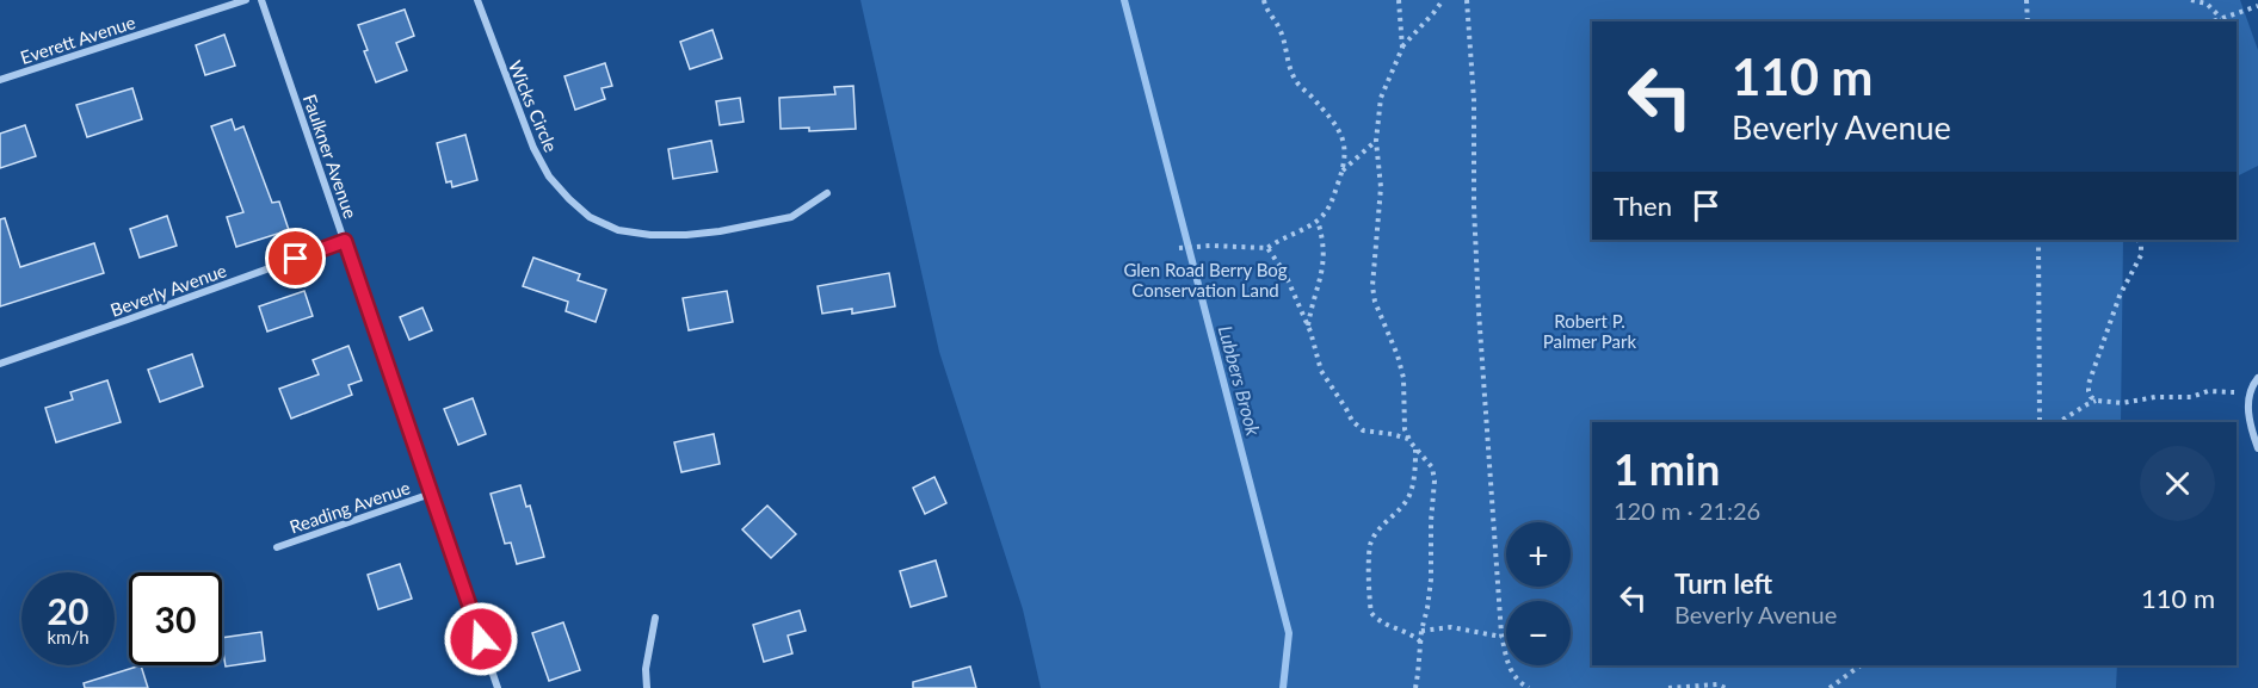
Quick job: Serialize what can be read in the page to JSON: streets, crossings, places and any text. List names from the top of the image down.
{
  "streets": {
    "street": [
      "Everett Avenue",
      "Wicks Circle",
      "Faulkner Avenue",
      "Beverly Avenue",
      "Reading Avenue"
    ]
  },
  "crossings": [
    ["Faulkner Avenue", "Beverly Avenue"],
    ["Faulkner Avenue", "Reading Avenue"]
  ],
  "water": ["Lubbers Brook"],
  "parks": ["Glen Road Berry Bog Conservation Land", "Robert P. Palmer Park"],
  "page": {
    "turn": ["110 m", "Beverly Avenue"],
    "then": "Then",
    "heading": ["1 min", "120 m · 21:26"],
    "map_buttons": ["+", "−"],
    "list": [
      {
        "name": "Turn left",
        "note": "Beverly Avenue",
        "value": "110 m"
      }
    ],
    "speed": "20 km/h",
    "limit": "30"
  }
}
